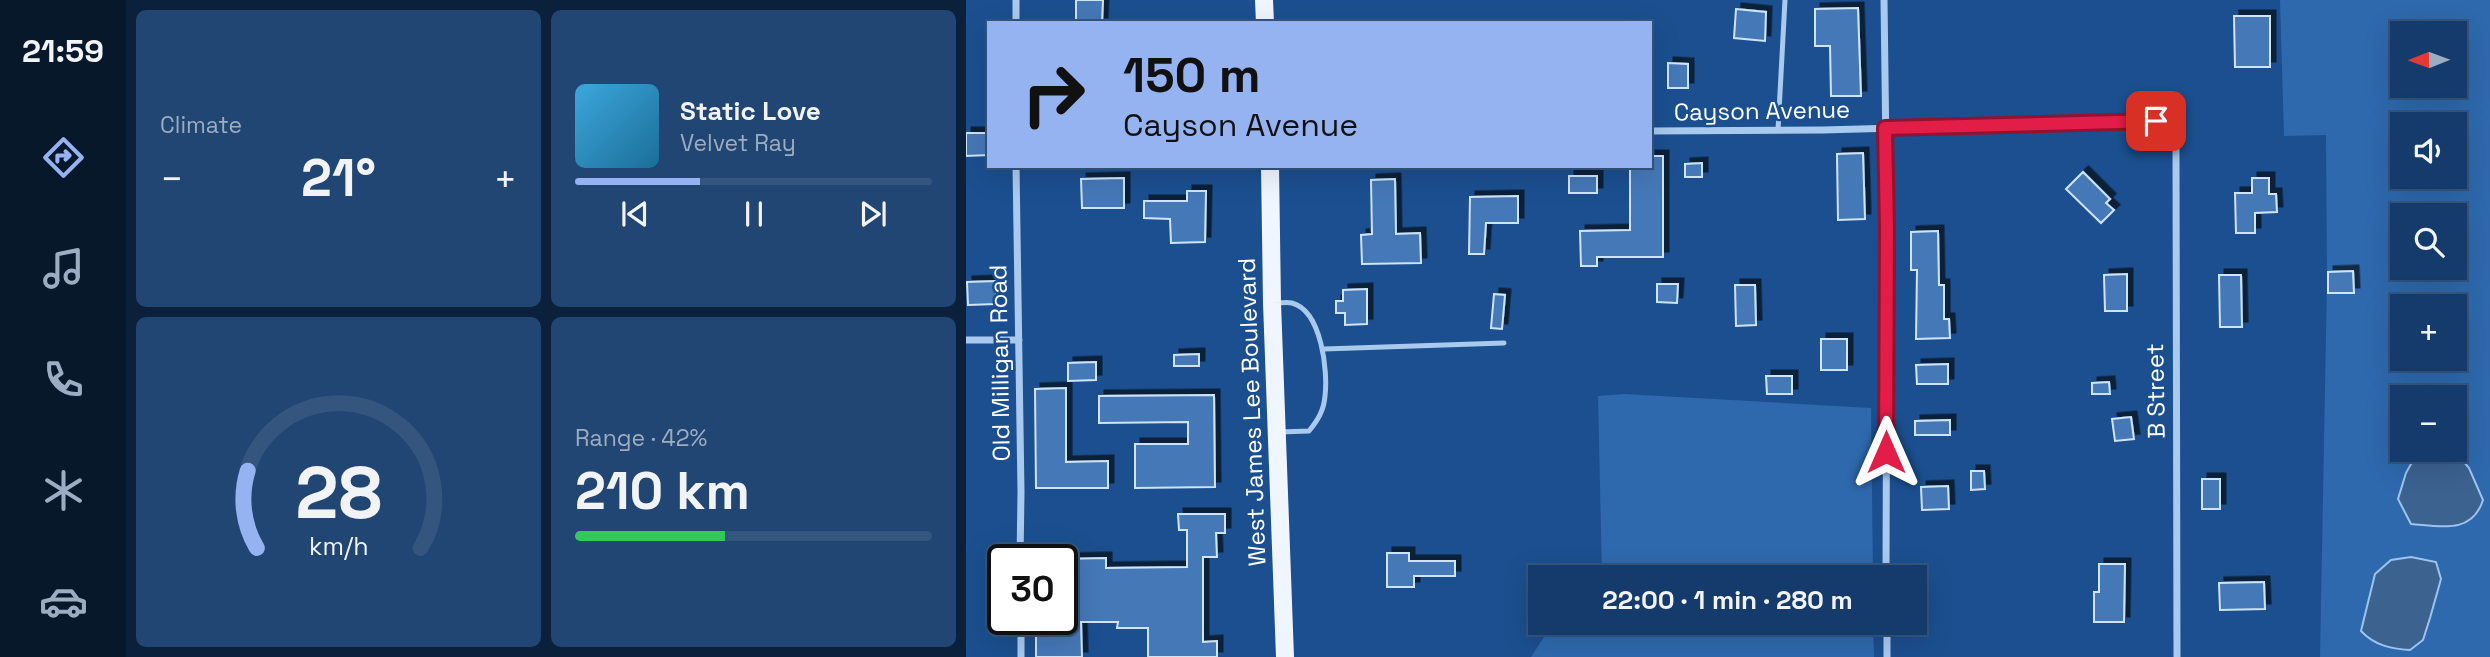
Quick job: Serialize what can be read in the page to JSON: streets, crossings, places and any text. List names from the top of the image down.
{
  "streets": {
    "main road": ["West James Lee Boulevard"],
    "street": ["Cayson Avenue", "Old Milligan Road", "B Street"]
  },
  "crossings": [
    ["Cayson Avenue", "B Street"]
  ],
  "north": "left",
  "page": {
    "tabs": "21:59",
    "tile": [
      "Climate",
      ["Range · 42%", "210 km"]
    ],
    "map_buttons": ["+", "−"],
    "turn": ["150 m", "Cayson Avenue"],
    "song": ["Static Love", "Velvet Ray"],
    "heat": ["−", "21°", "+"],
    "limit": "30",
    "trip": "22:00 · 1 min · 280 m",
    "gauge": ["28", "km/h"]
  }
}
